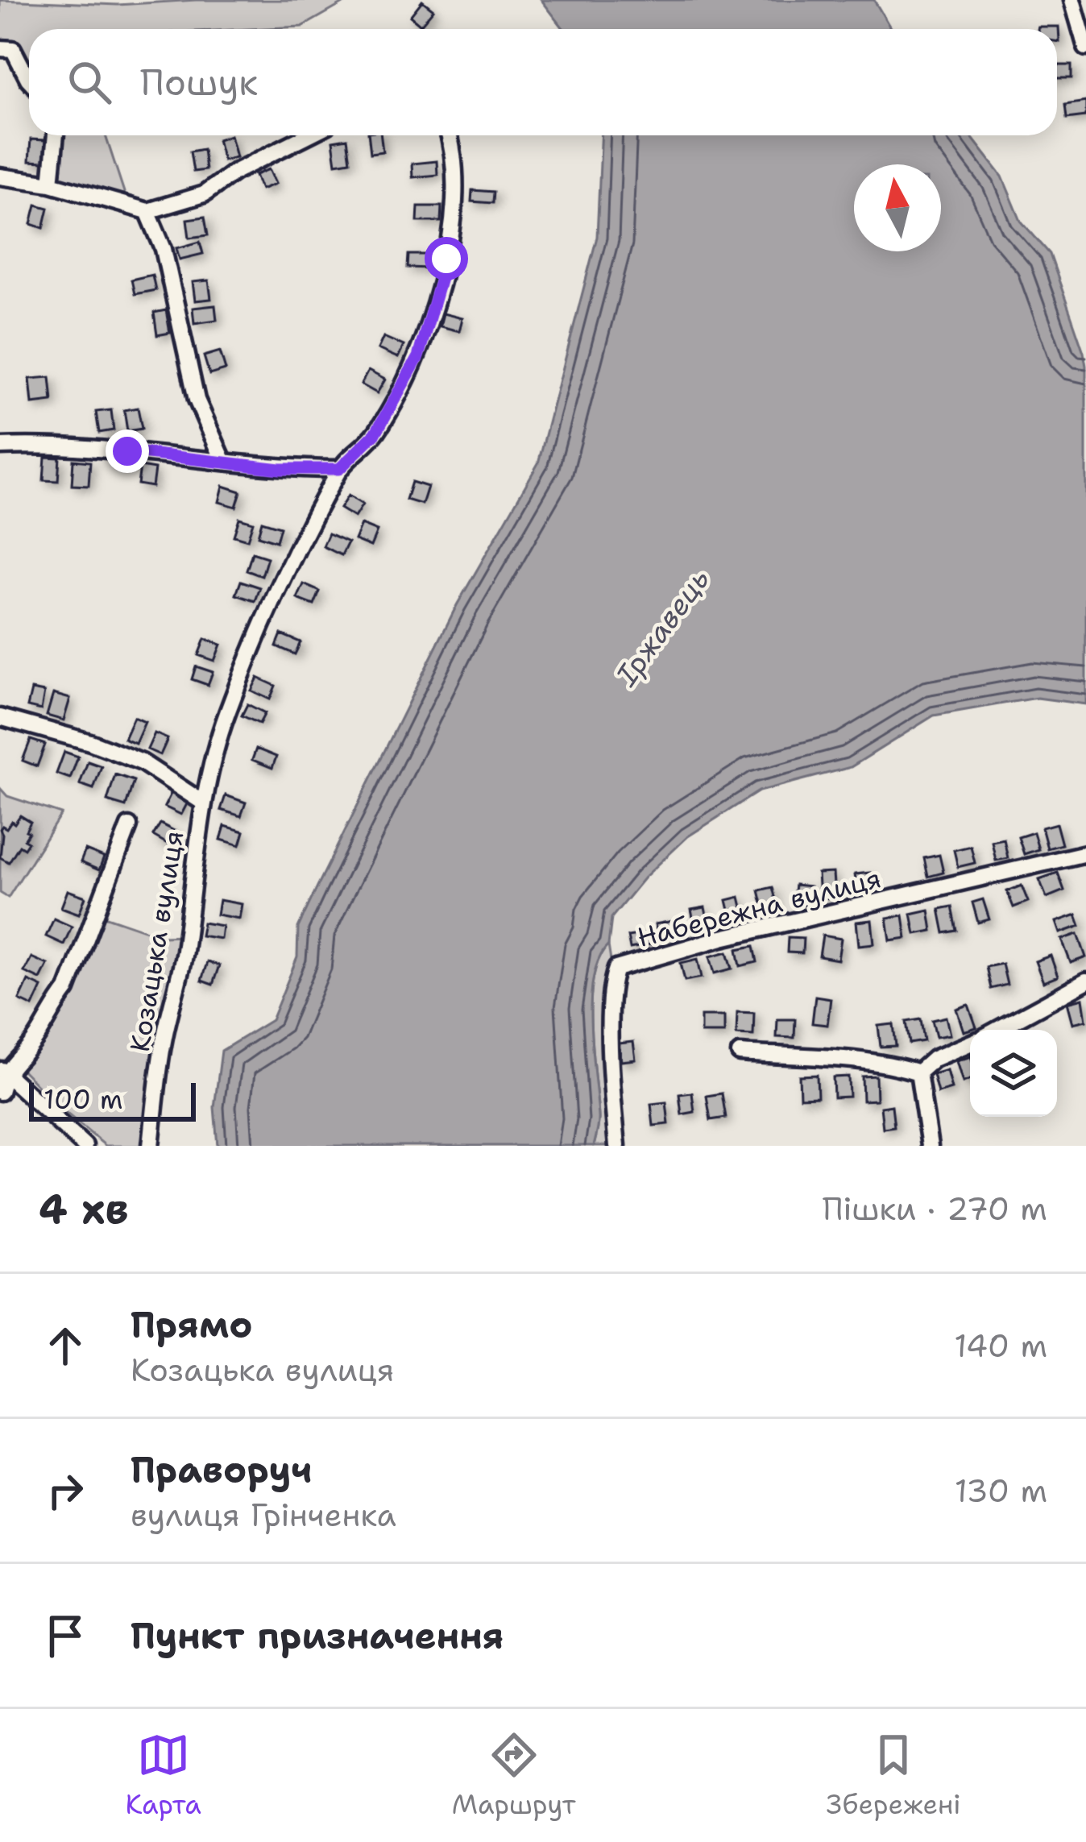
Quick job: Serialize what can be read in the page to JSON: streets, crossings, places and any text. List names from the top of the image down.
{
  "streets": {
    "street": ["Набережна вулиця", "Козацька вулиця"]
  },
  "water": ["Іржавець"],
  "scale_bar": "100 m",
  "north": "top",
  "page": {
    "search": "Пошук",
    "scale": "100 m",
    "heading": ["4 хв", "Пішки · 270 m"],
    "list": [
      ["Прямо", "Козацька вулиця", "140 m"],
      ["Праворуч", "вулиця Грінченка", "130 m"],
      "Пункт призначення"
    ],
    "nav": ["Карта", "Маршрут", "Збережені"]
  }
}
